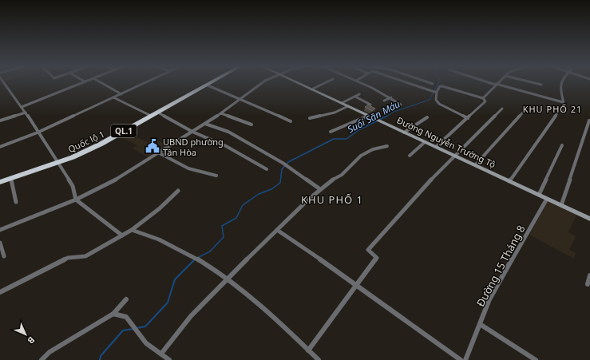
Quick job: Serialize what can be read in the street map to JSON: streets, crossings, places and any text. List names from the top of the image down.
{
  "streets": {
    "highway": ["QL.1", "Quốc lộ 1"],
    "main road": ["Đường Nguyễn Trường Tộ"],
    "street": ["Đường 15 Tháng 8"]
  },
  "crossings": [
    ["Đường Nguyễn Trường Tộ", "Đường 15 Tháng 8"]
  ],
  "districts": ["KHU PHỐ 21", "KHU PHỐ 1"],
  "water": ["Suối Săn Máu"],
  "places": {
    "public building": ["UBND phường Tân Hòa"]
  },
  "north": "bottom right"
}
